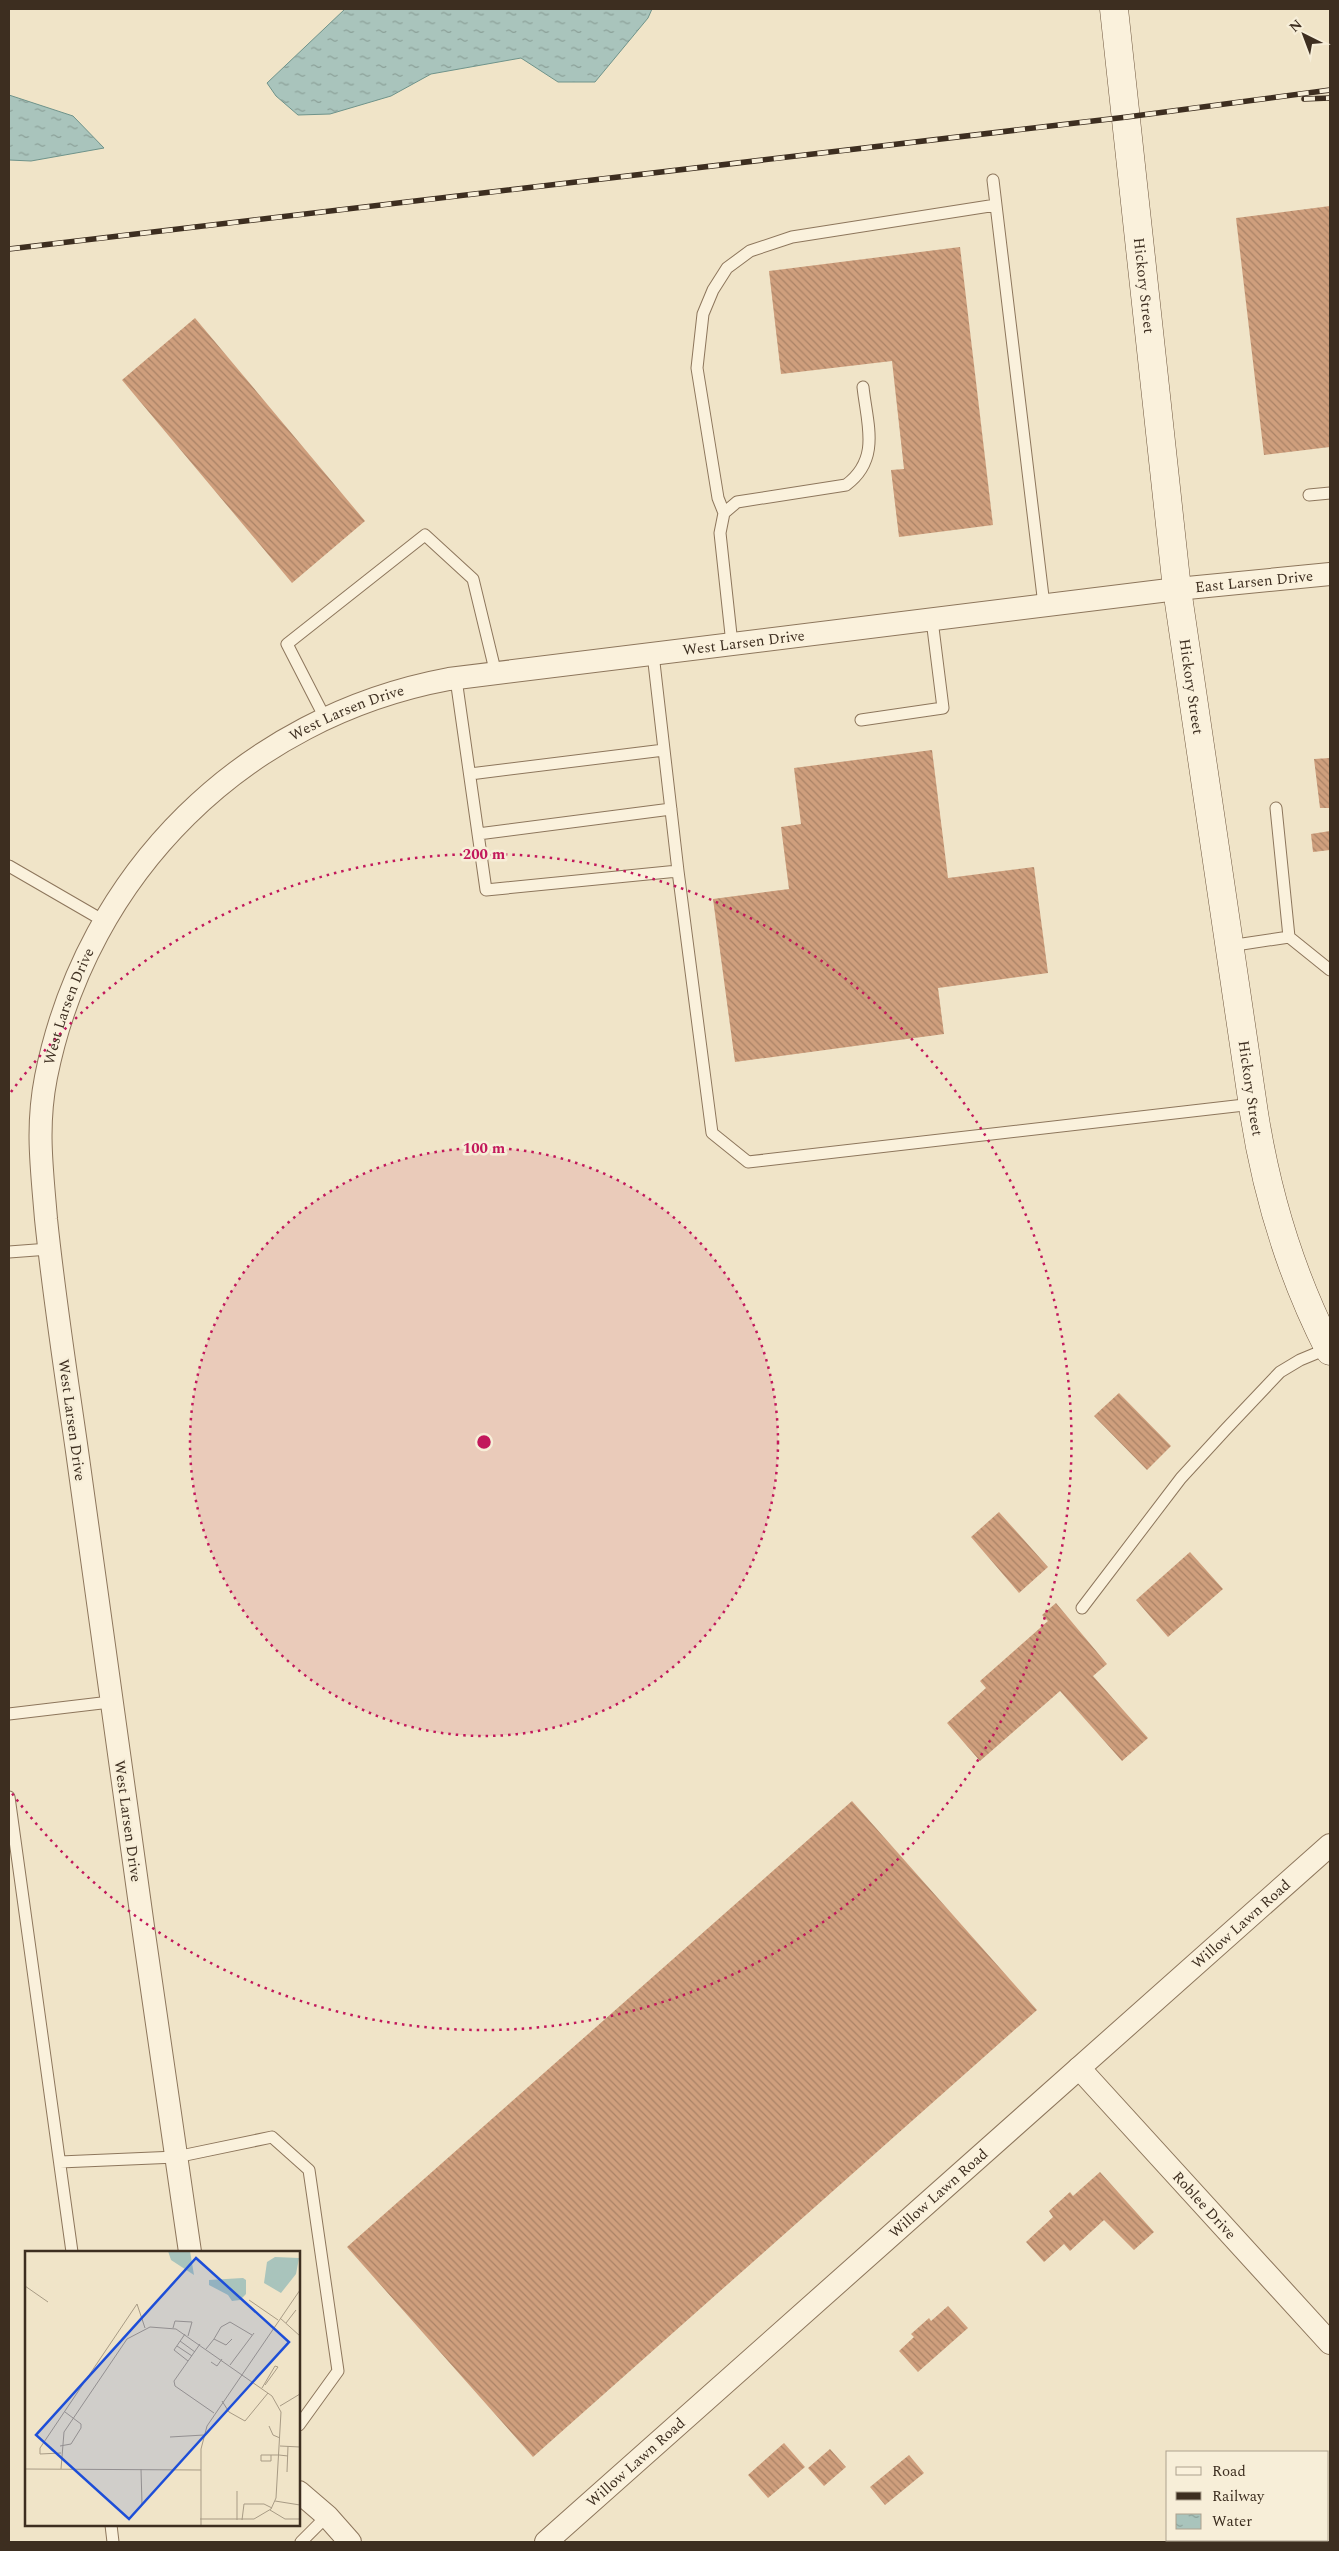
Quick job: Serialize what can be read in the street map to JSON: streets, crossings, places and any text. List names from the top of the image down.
{
  "streets": {
    "street": [
      "Hickory Street",
      "East Larsen Drive",
      "West Larsen Drive",
      "Willow Lawn Road",
      "Roblee Drive"
    ]
  },
  "crossings": [
    ["Hickory Street", "East Larsen Drive"],
    ["Hickory Street", "West Larsen Drive"],
    ["East Larsen Drive", "West Larsen Drive"],
    ["Willow Lawn Road", "Roblee Drive"]
  ],
  "legend": ["Road", "Railway", "Water"],
  "north": "top left",
  "rings": ["200 m", "100 m"]
}
